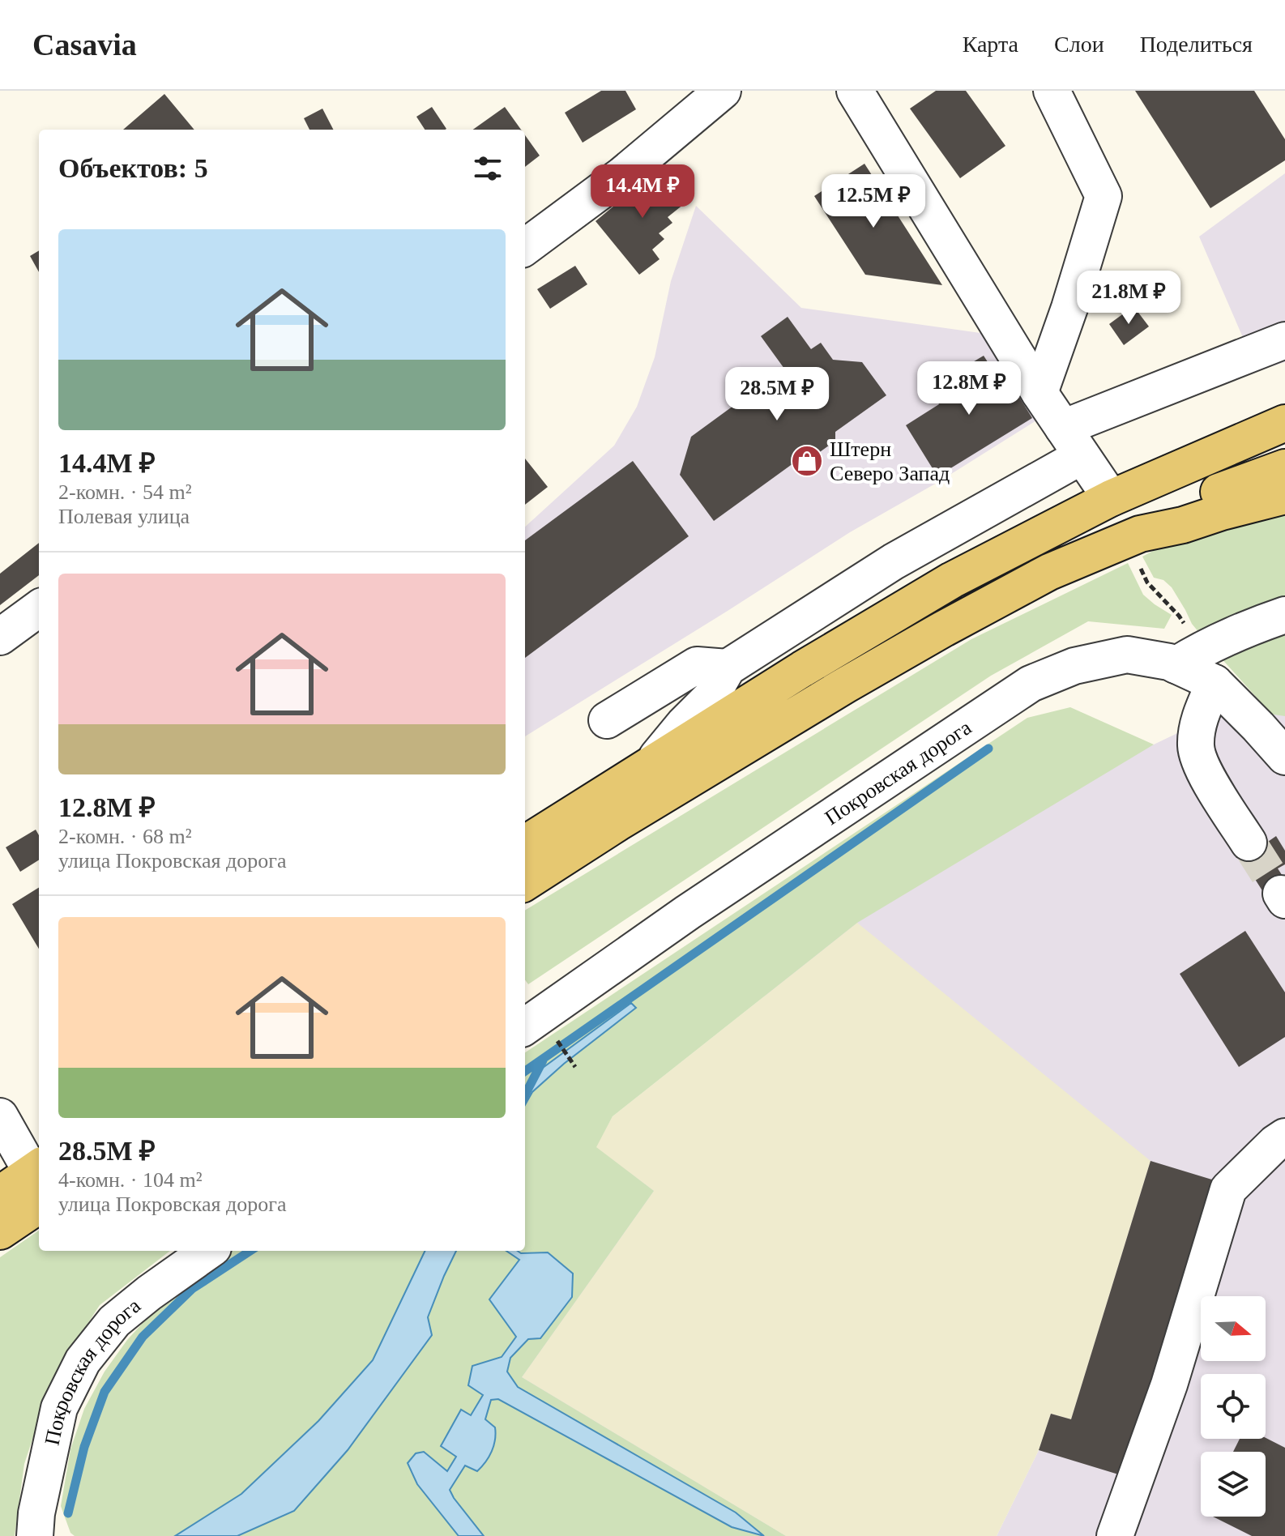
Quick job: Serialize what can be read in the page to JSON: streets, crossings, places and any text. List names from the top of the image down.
{
  "streets": {
    "street": ["Покровская дорога"]
  },
  "places": {
    "shop": ["Штерн Северо Запад"]
  },
  "north": "right",
  "page": {
    "header": "Casavia",
    "nav": ["Карта", "Слои", "Поделиться"],
    "heading": "Объектов: 5",
    "price": [
      "14.4M ₽",
      "12.5M ₽",
      "21.8M ₽",
      "12.8M ₽",
      "28.5M ₽"
    ],
    "list": [
      {
        "name": "14.4M ₽",
        "note": "2-комн. · 54 m² · Полевая улица"
      },
      {
        "name": "12.8M ₽",
        "note": "2-комн. · 68 m² · улица Покровская дорога"
      },
      {
        "name": "28.5M ₽",
        "note": "4-комн. · 104 m² · улица Покровская дорога"
      }
    ]
  }
}
